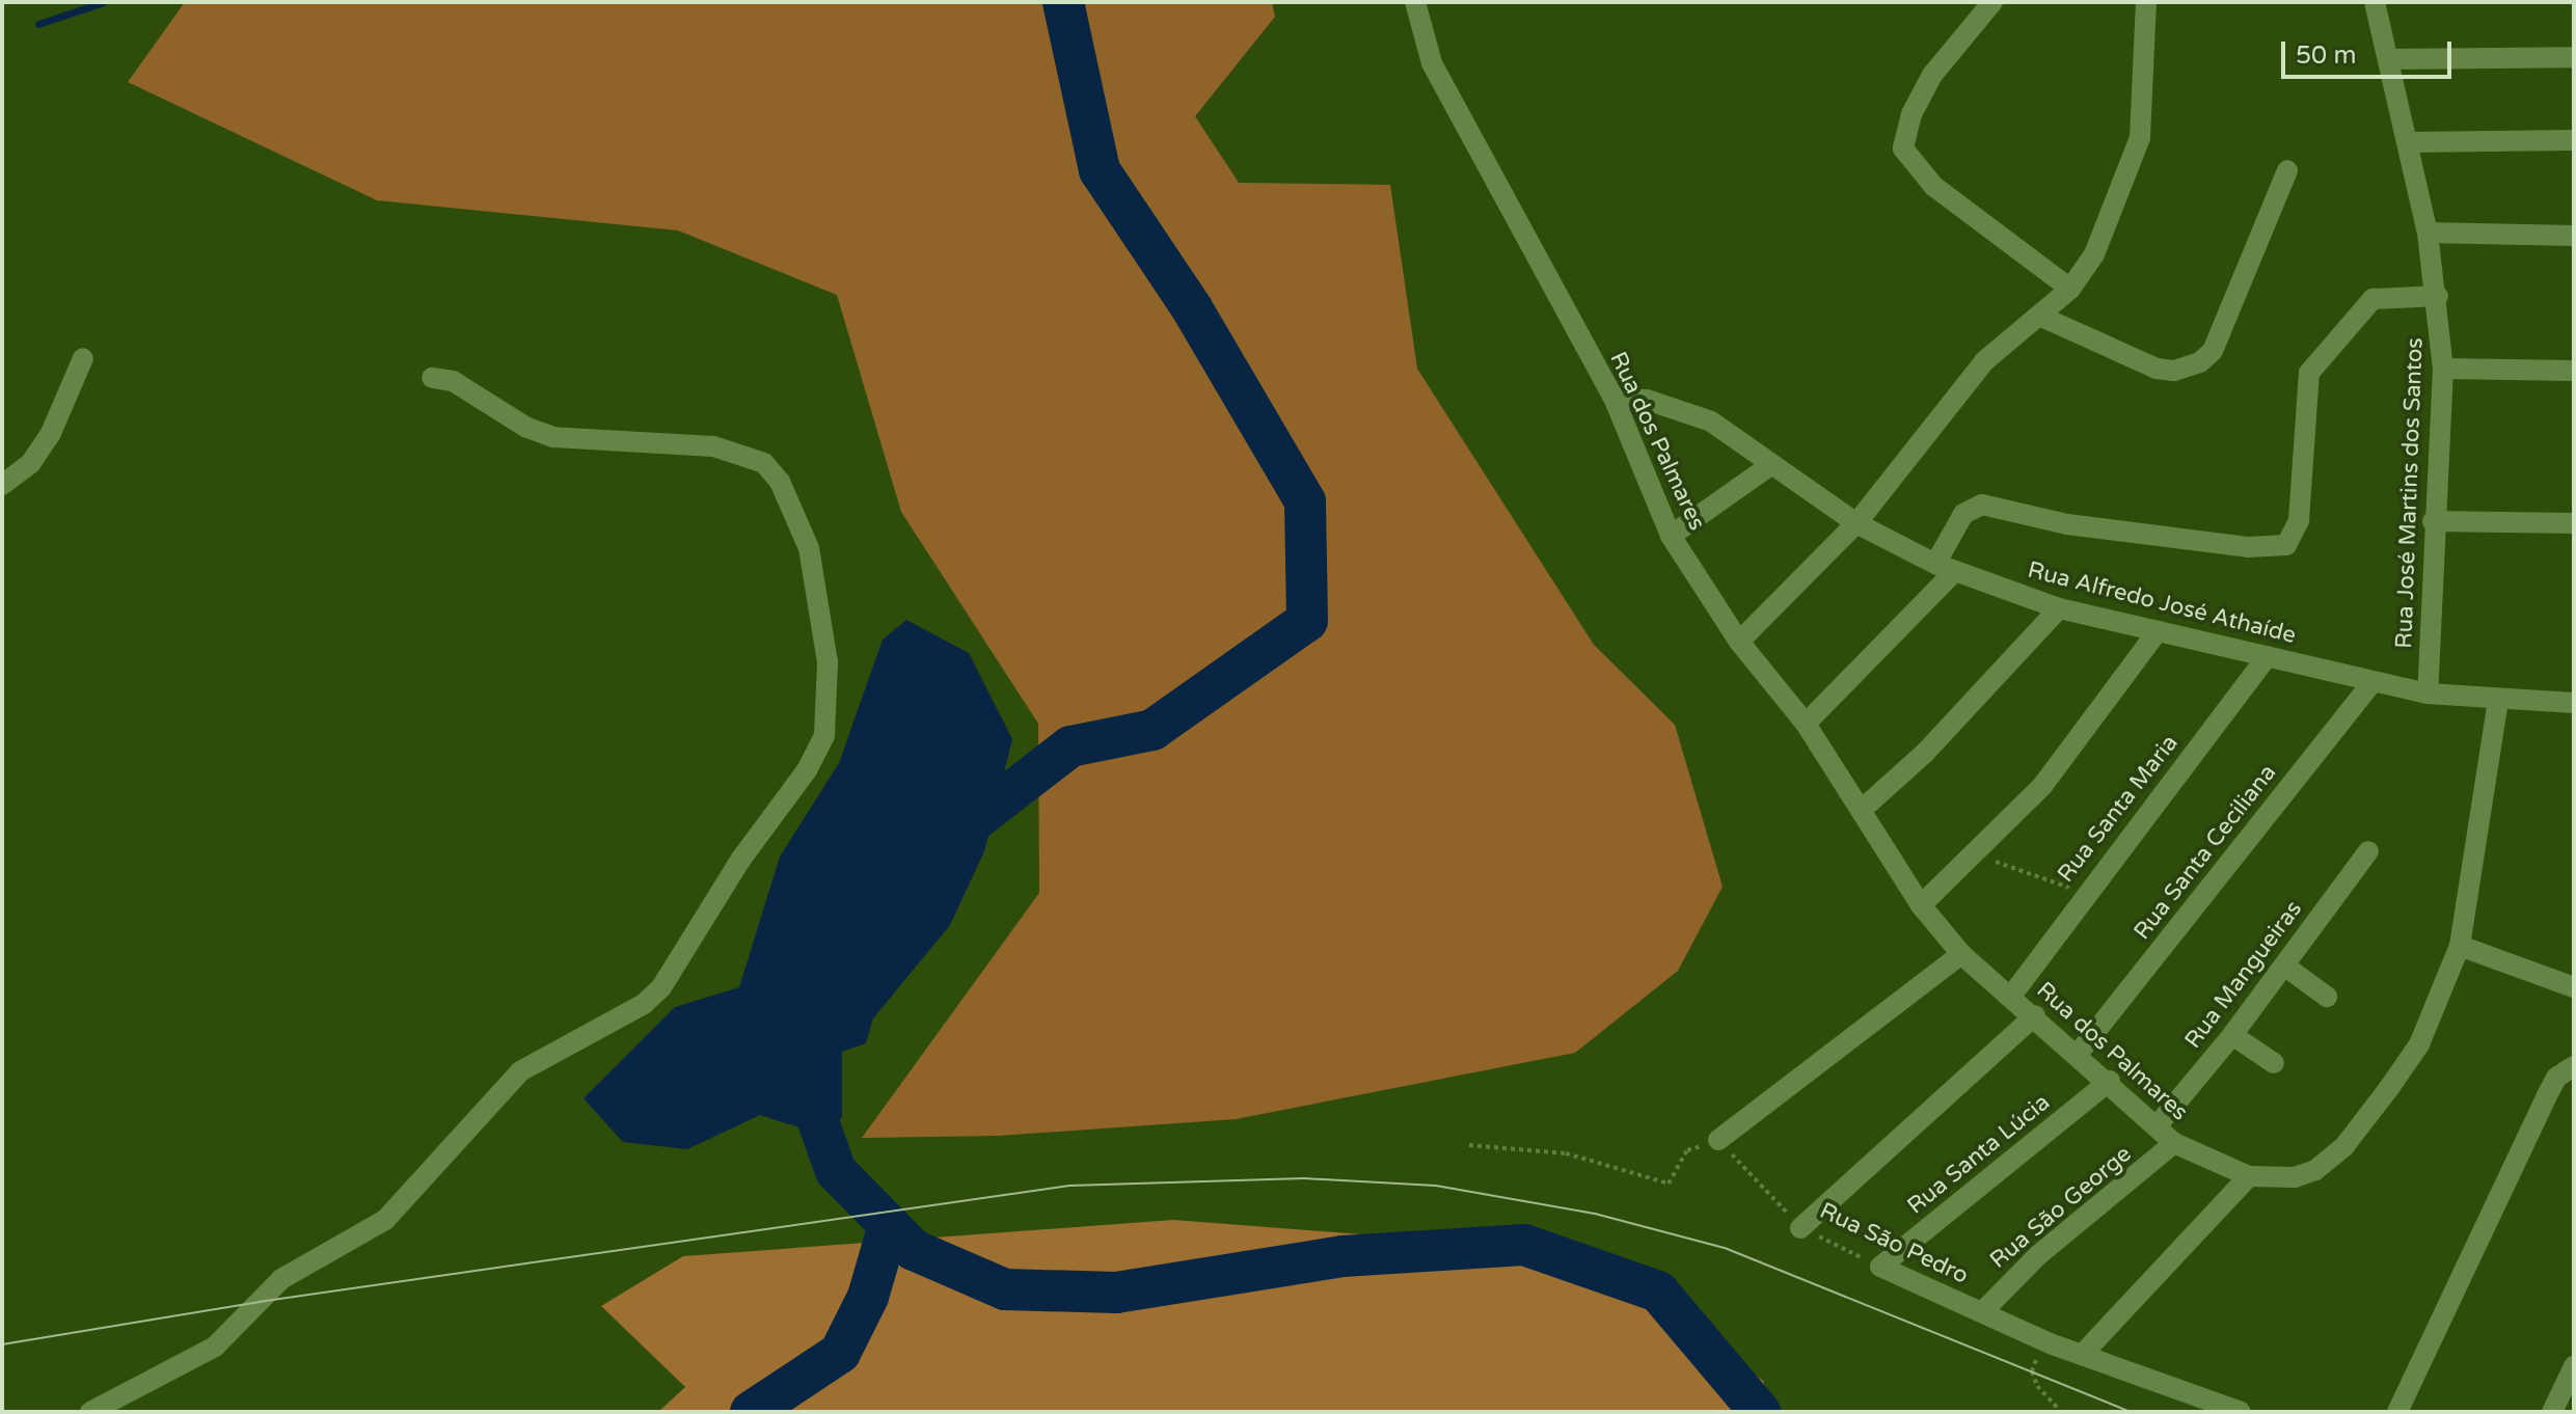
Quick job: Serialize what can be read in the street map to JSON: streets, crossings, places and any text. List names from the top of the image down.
{
  "streets": {
    "street": [
      "Rua dos Palmares",
      "Rua José Martins dos Santos",
      "Rua Alfredo José Athaíde",
      "Rua Santa Maria",
      "Rua Santa Ceciliana",
      "Rua Mangueiras",
      "Rua Santa Lúcia",
      "Rua São George",
      "Rua São Pedro"
    ]
  },
  "crossings": [
    ["Rua dos Palmares", "Rua Alfredo José Athaíde"],
    ["Rua dos Palmares", "Rua Santa Maria"],
    ["Rua dos Palmares", "Rua Santa Ceciliana"],
    ["Rua dos Palmares", "Rua Mangueiras"],
    ["Rua dos Palmares", "Rua Santa Lúcia"],
    ["Rua dos Palmares", "Rua São George"],
    ["Rua José Martins dos Santos", "Rua Alfredo José Athaíde"],
    ["Rua Alfredo José Athaíde", "Rua Santa Maria"],
    ["Rua Alfredo José Athaíde", "Rua Santa Ceciliana"],
    ["Rua Santa Lúcia", "Rua São Pedro"],
    ["Rua São George", "Rua São Pedro"]
  ],
  "scale_bar": "50 m"
}
